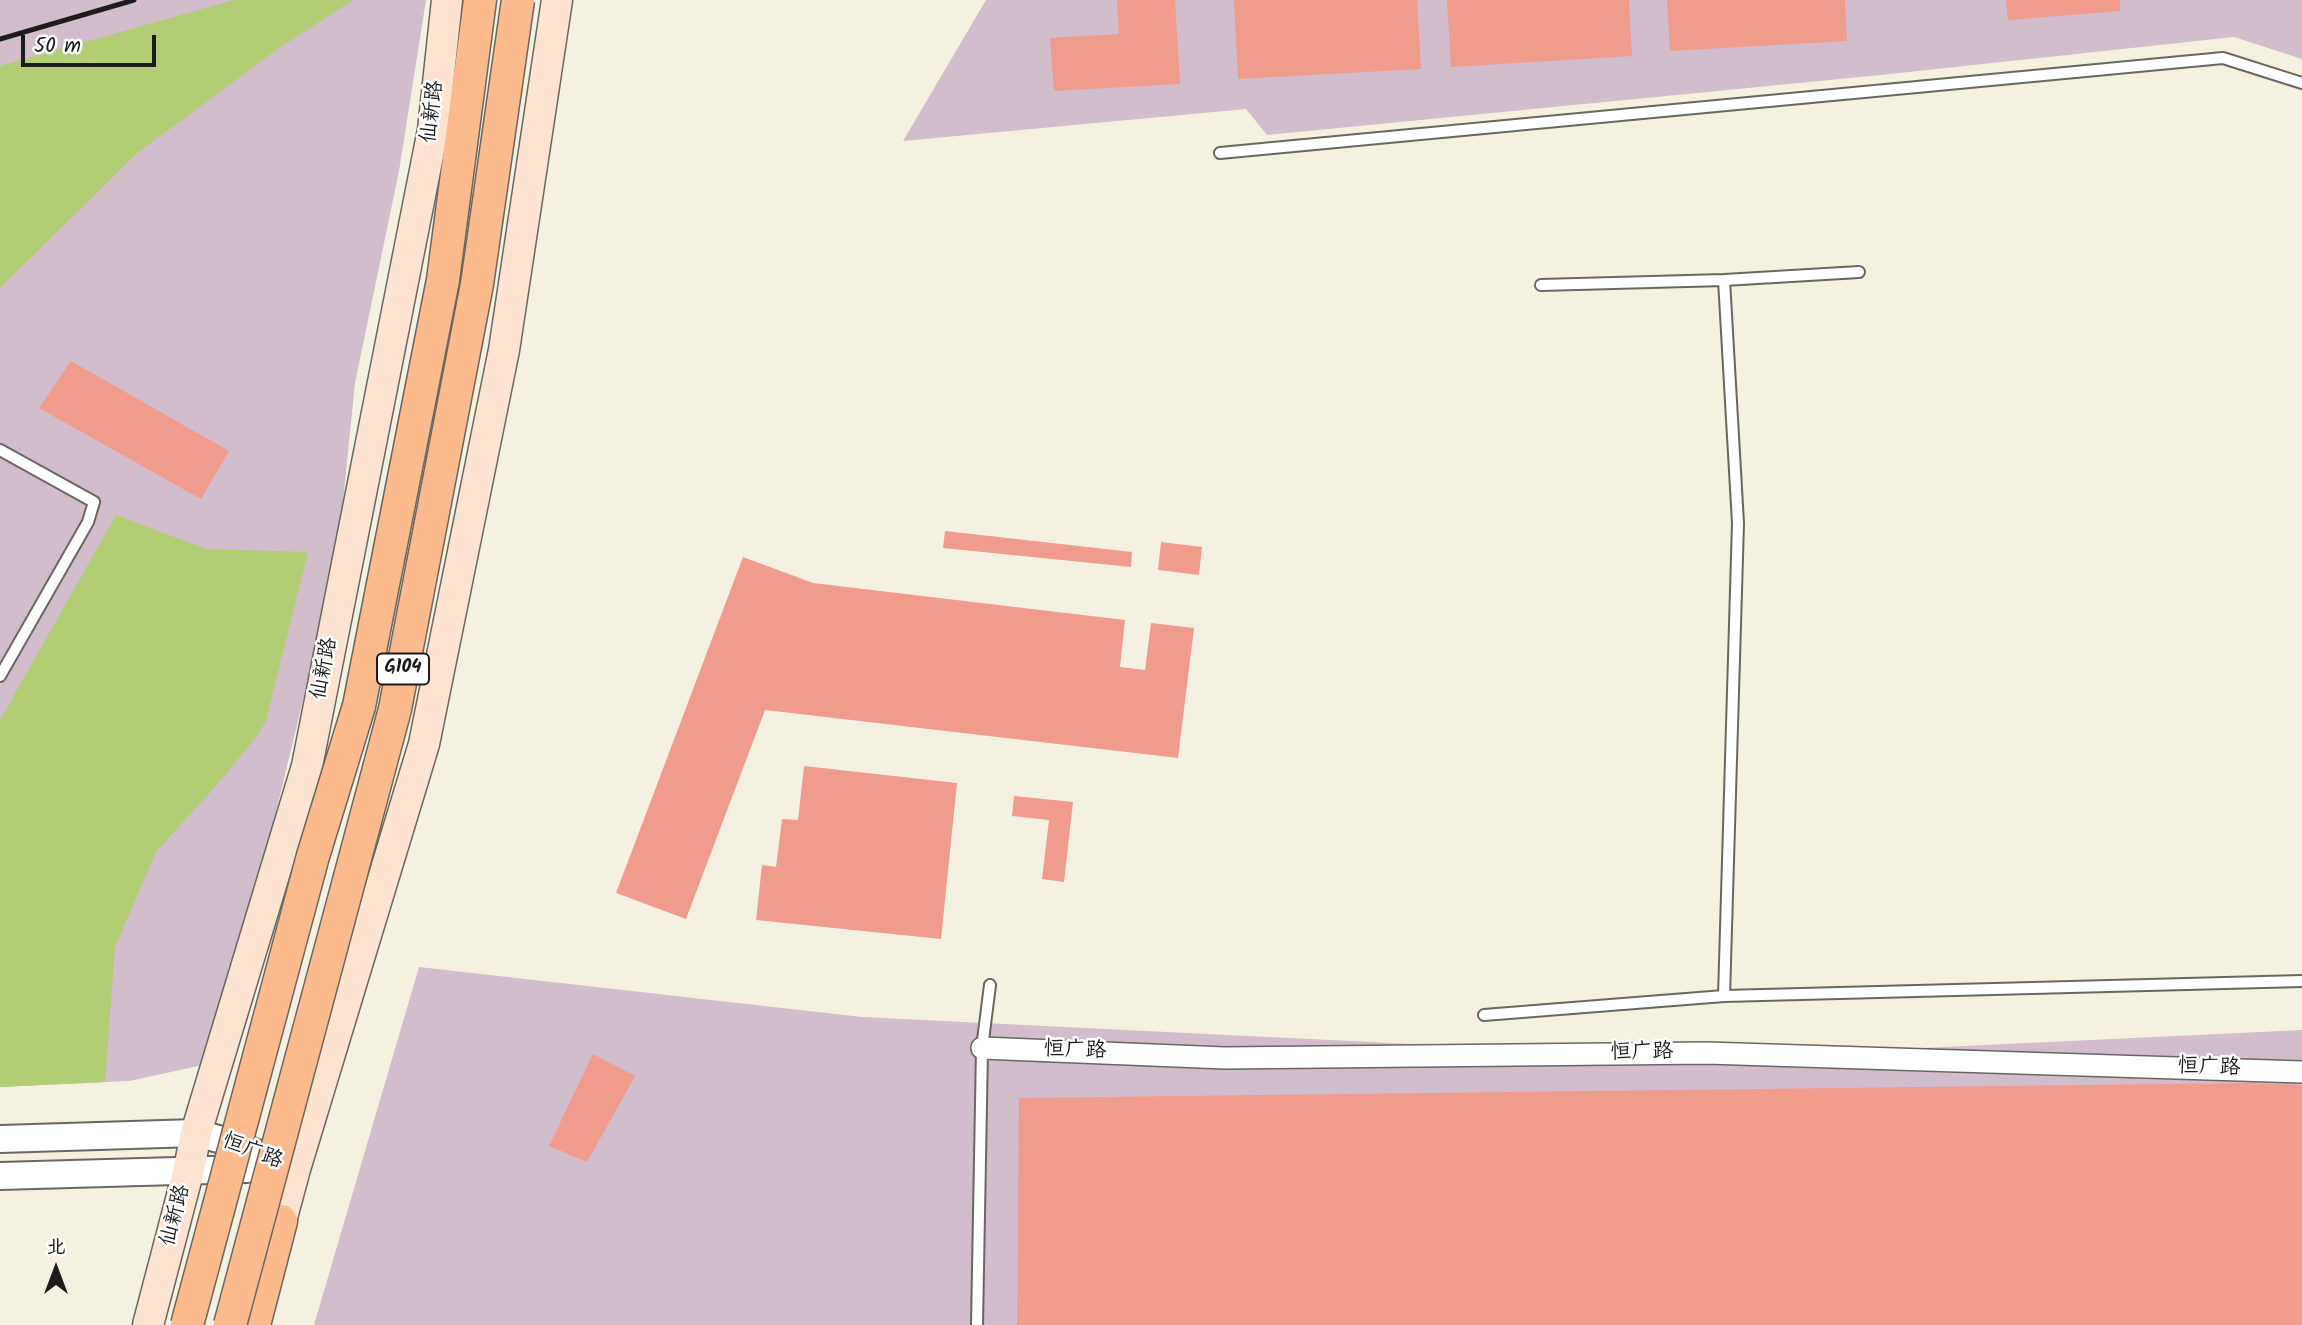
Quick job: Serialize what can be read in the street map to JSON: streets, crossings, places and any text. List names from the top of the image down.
{
  "streets": {
    "main road": ["仙新路", "G104"],
    "street": ["恒广路"]
  },
  "crossings": [
    ["仙新路", "恒广路"]
  ],
  "scale_bar": "50 m",
  "north": "top"
}
